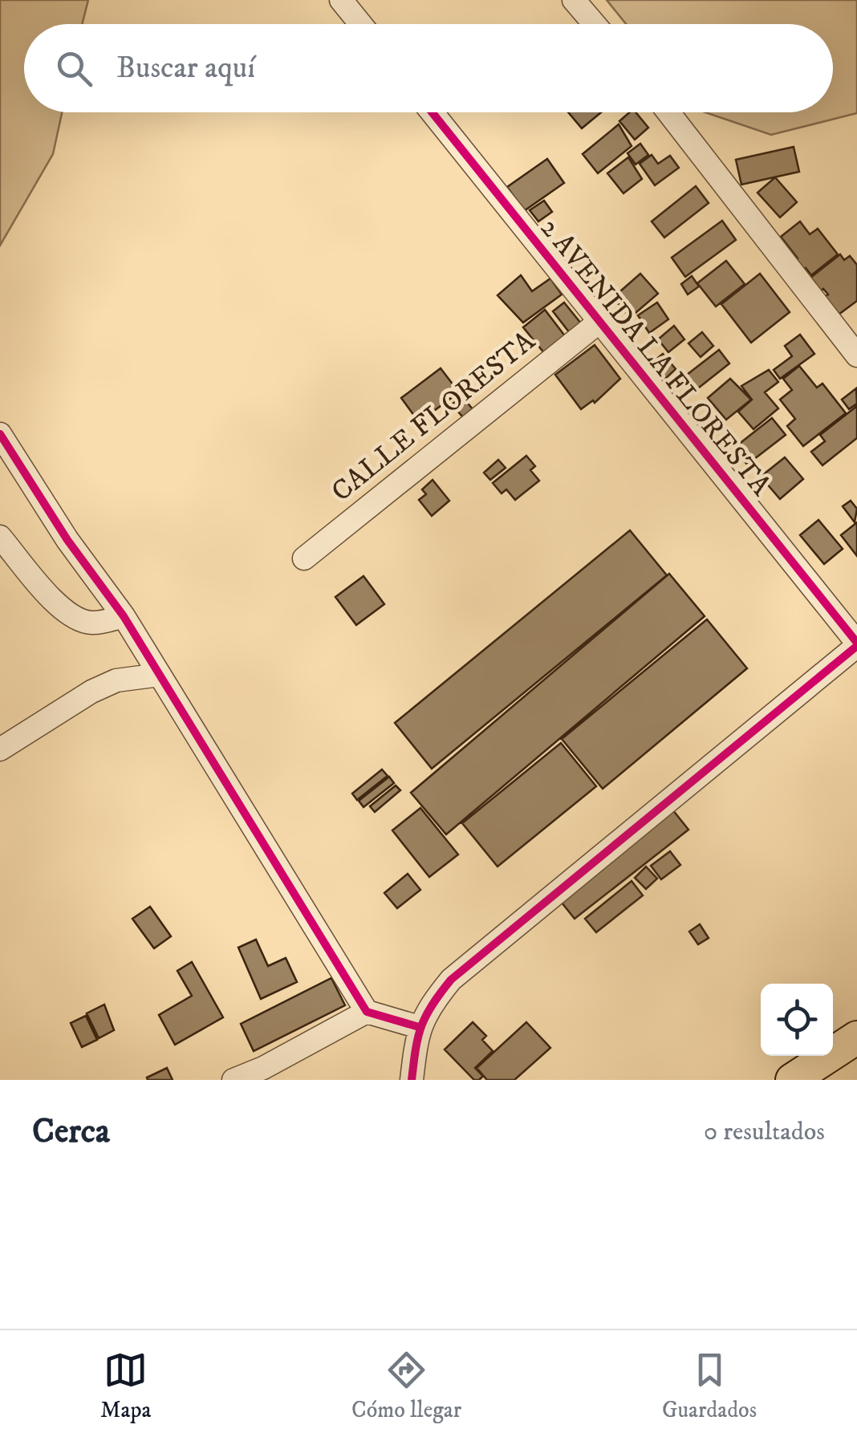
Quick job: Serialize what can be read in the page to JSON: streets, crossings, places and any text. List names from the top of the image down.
{
  "streets": {
    "street": ["2 AVENIDA LA FLORESTA", "CALLE FLORESTA"]
  },
  "crossings": [
    ["2 AVENIDA LA FLORESTA", "CALLE FLORESTA"]
  ],
  "page": {
    "search": "Buscar aquí",
    "heading": ["Cerca", "0 resultados"],
    "nav": ["Mapa", "Cómo llegar", "Guardados"]
  }
}
